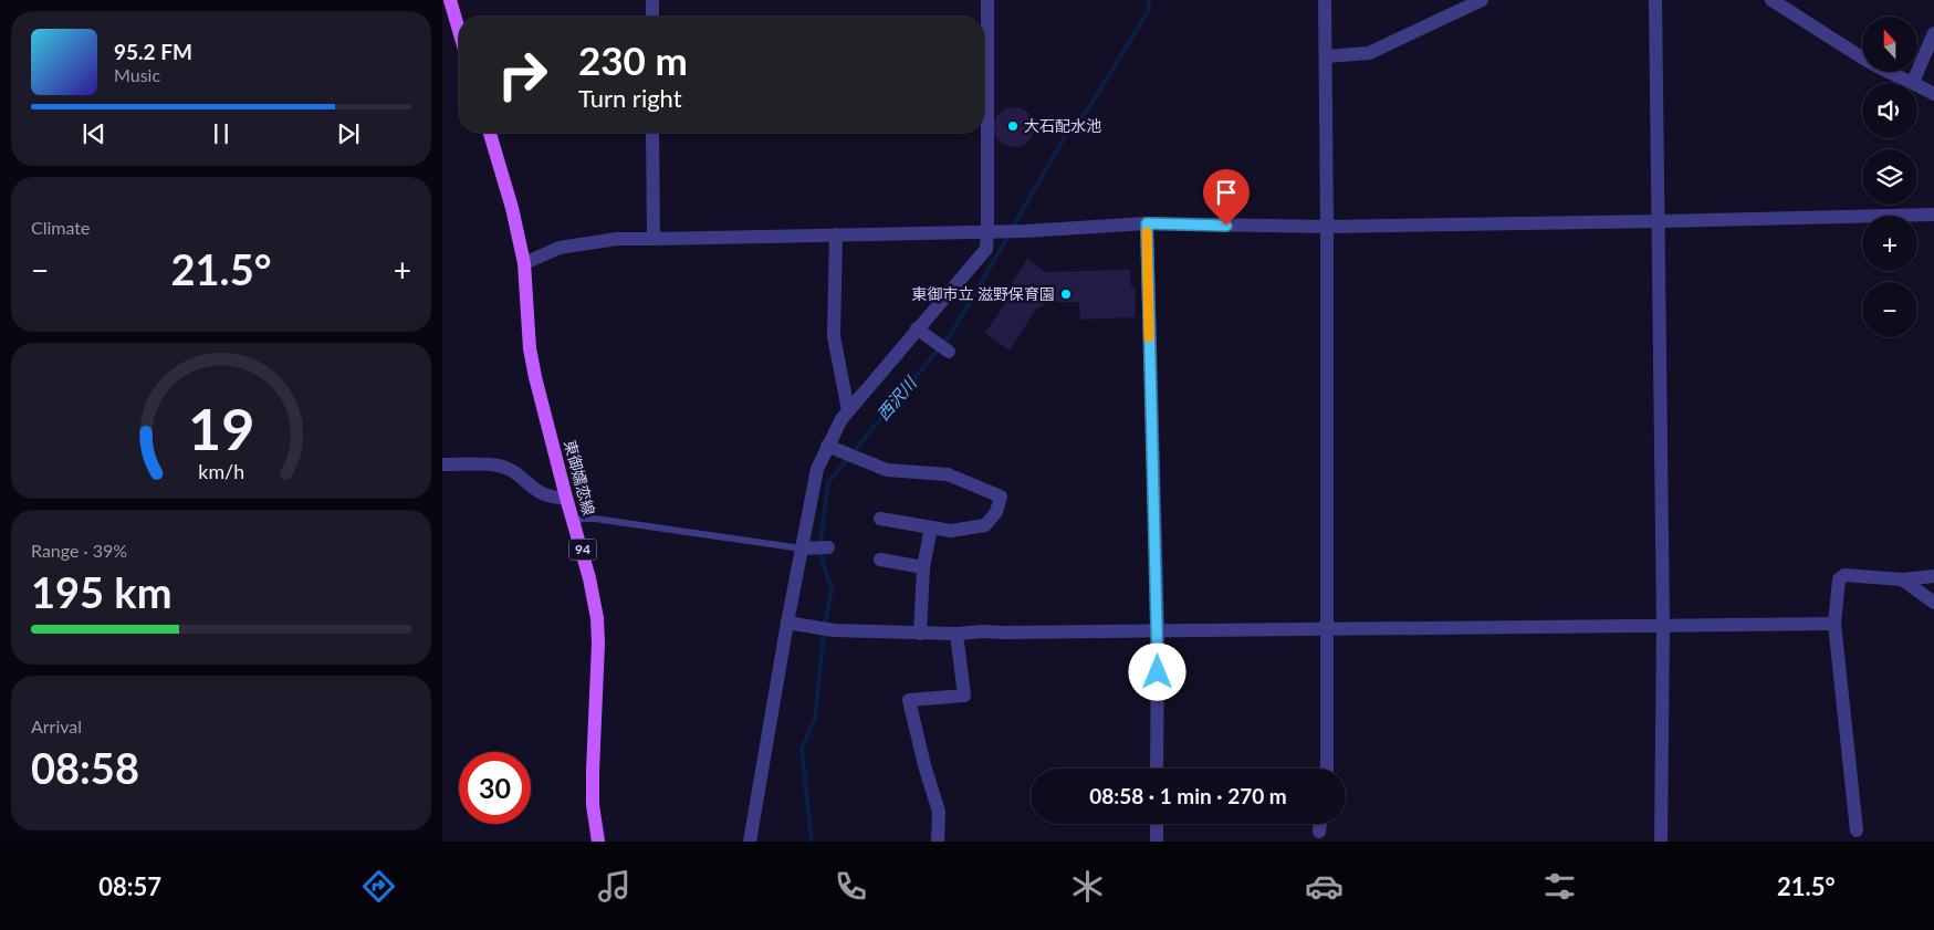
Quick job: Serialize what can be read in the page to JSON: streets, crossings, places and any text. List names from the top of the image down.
{
  "streets": {
    "main road": ["東御嬬恋線", "94"]
  },
  "water": ["西沢川"],
  "places": ["大石配水池", "東御市立 滋野保育園"],
  "north": "top",
  "page": {
    "map_buttons": ["+", "−"],
    "turn": ["230 m", "Turn right"],
    "song": ["95.2 FM", "Music"],
    "tile": [
      "Climate",
      ["Range · 39%", "195 km"],
      ["Arrival", "08:58"]
    ],
    "heat": ["−", "21.5°", "+"],
    "limit": "30",
    "trip": "08:58 · 1 min · 270 m",
    "tabs": ["08:57", "21.5°"],
    "gauge": ["19", "km/h"]
  }
}
